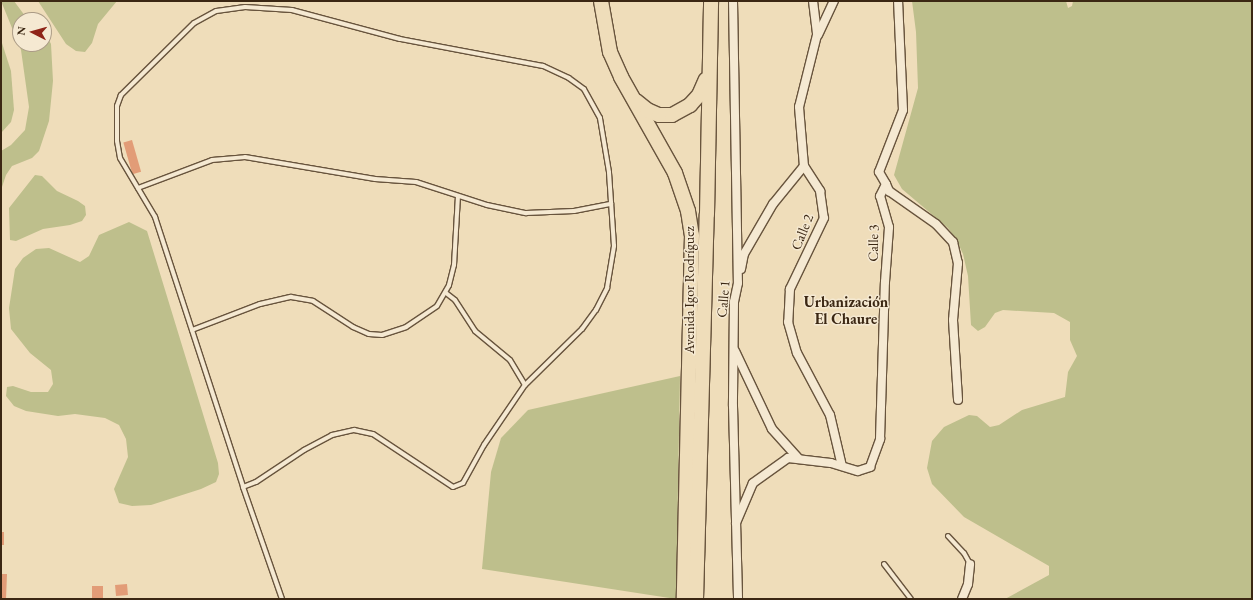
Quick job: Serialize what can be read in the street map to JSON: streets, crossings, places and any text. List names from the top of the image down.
{
  "streets": {
    "highway": ["Avenida Igor Rodríguez"],
    "street": ["Calle 2", "Calle 3", "Calle 1"]
  },
  "crossings": [
    ["Calle 2", "Calle 3"]
  ],
  "districts": ["Urbanización El Chaure"],
  "north": "left"
}
